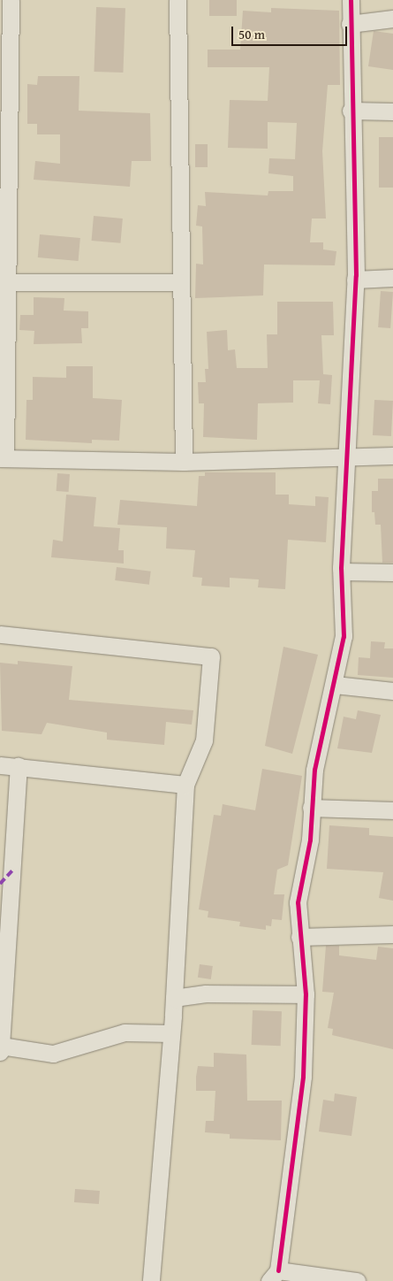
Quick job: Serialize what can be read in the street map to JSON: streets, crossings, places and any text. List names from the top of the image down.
{
  "scale_bar": "50 m"
}
